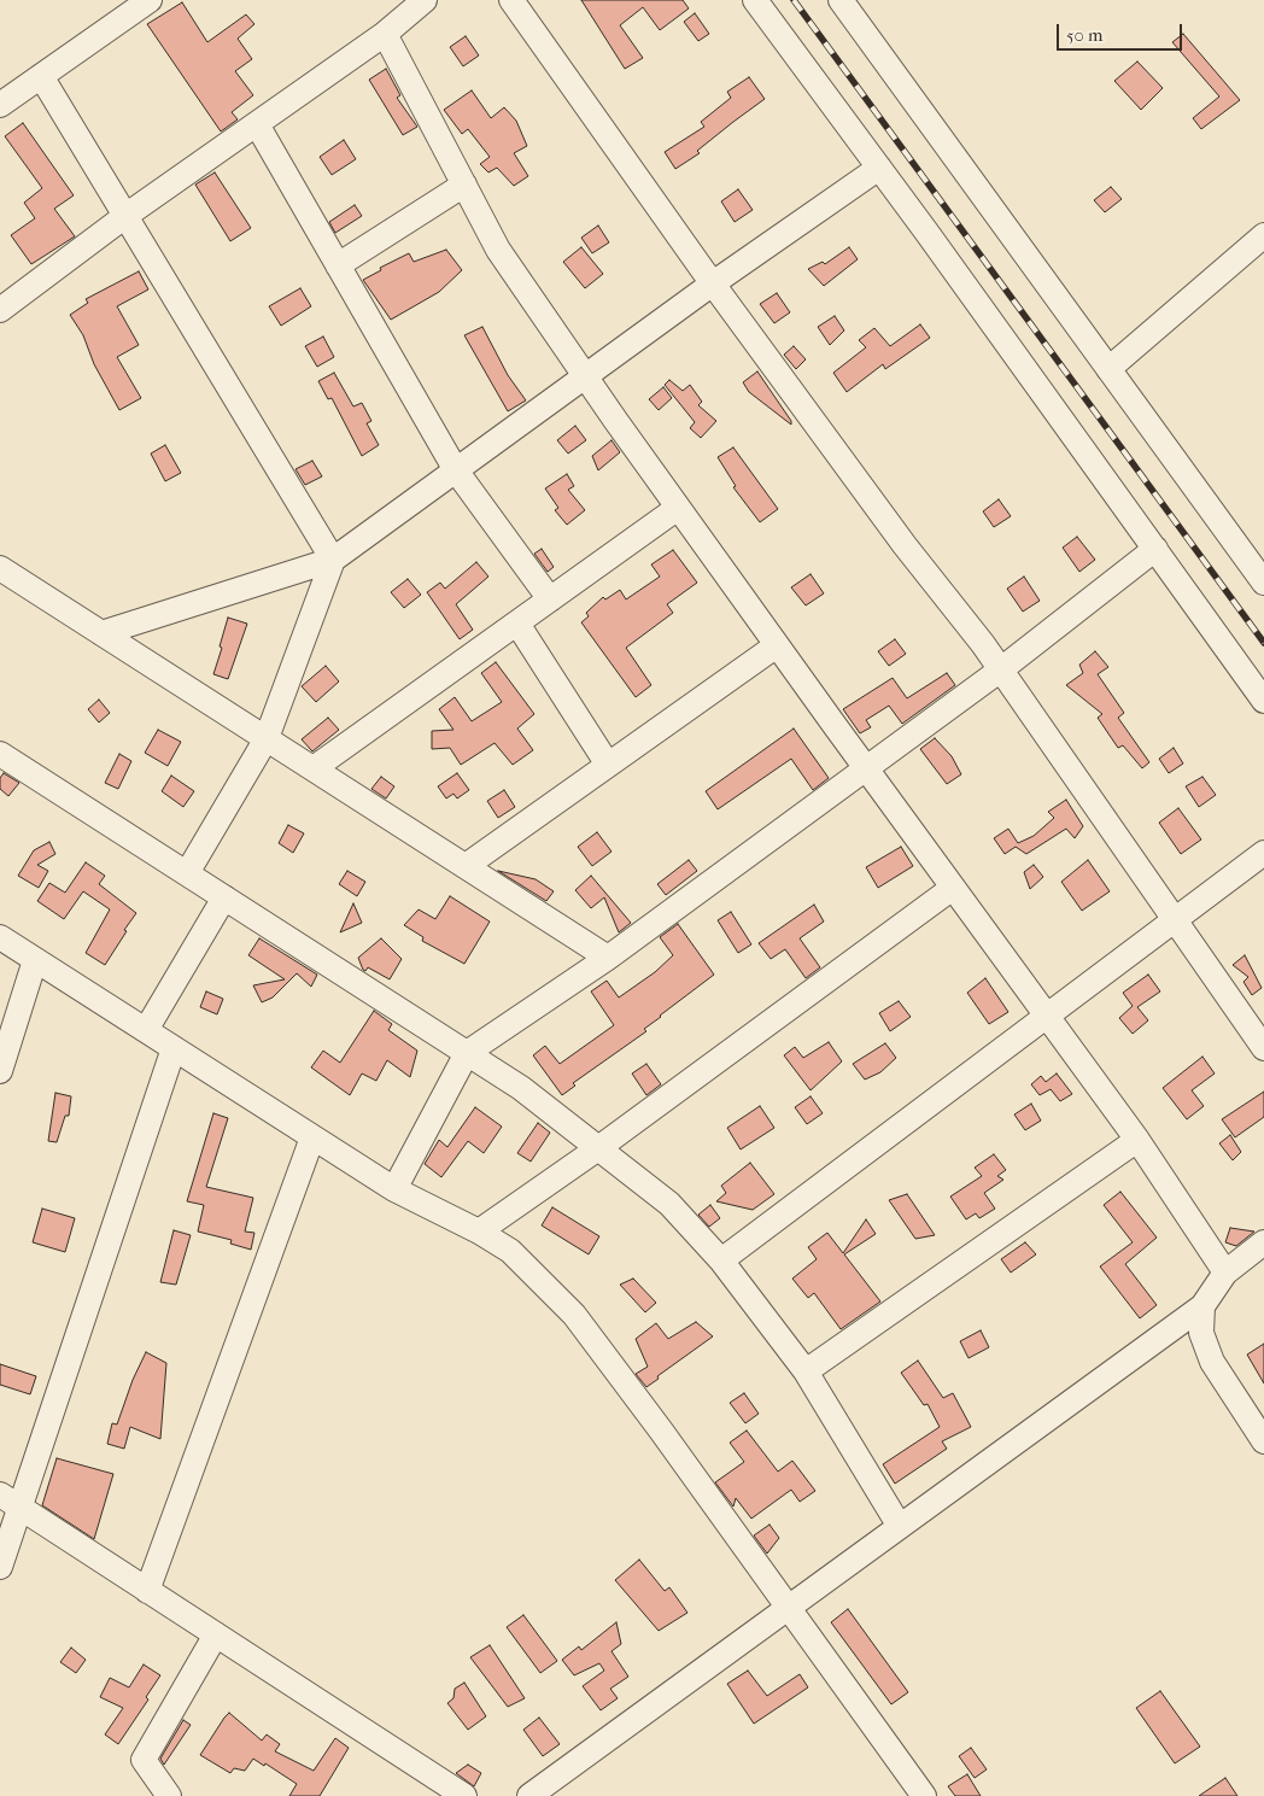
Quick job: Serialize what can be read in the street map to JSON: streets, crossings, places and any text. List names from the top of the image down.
{
  "scale_bar": "50 m"
}
